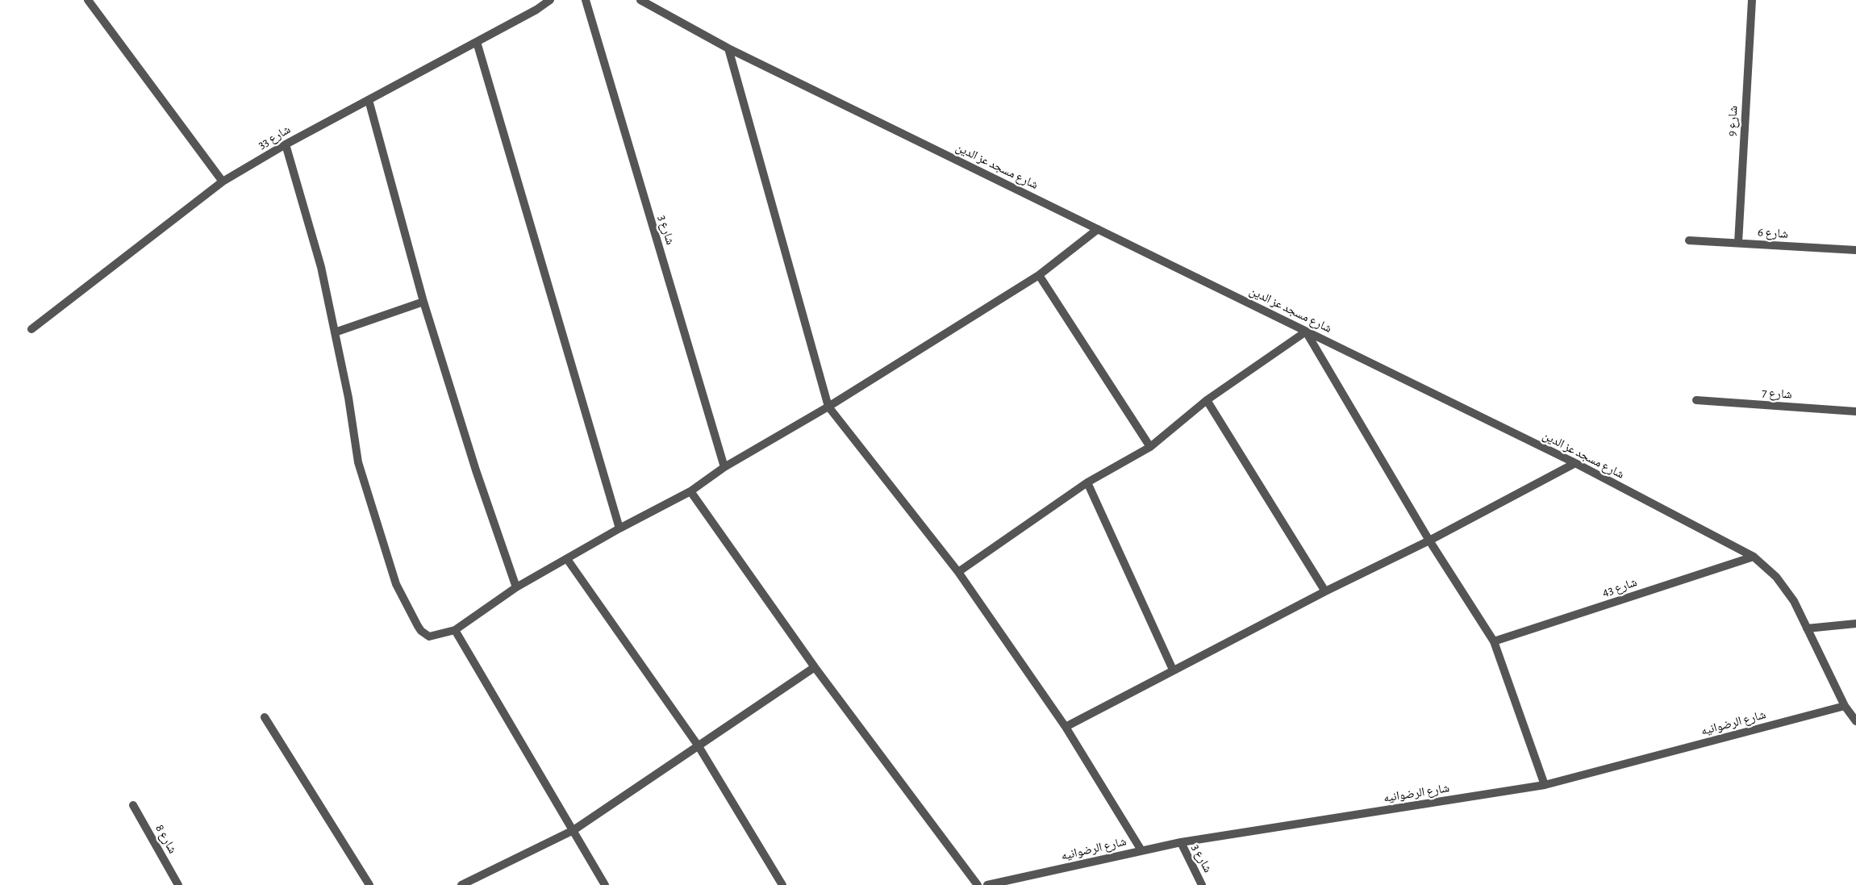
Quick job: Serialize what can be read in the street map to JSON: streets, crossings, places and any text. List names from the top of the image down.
{
  "streets": {
    "street": [
      "شارع 9",
      "شارع 33",
      "شارع مسجد عز الدين",
      "شارع 3",
      "شارع 6",
      "شارع 7",
      "شارع 43",
      "شارع الرضوانيه",
      "شارع 8"
    ]
  },
  "crossings": [
    ["شارع 9", "شارع 6"],
    ["شارع مسجد عز الدين", "شارع 43"],
    ["شارع مسجد عز الدين", "شارع الرضوانيه"],
    ["شارع 3", "شارع الرضوانيه"]
  ]
}
